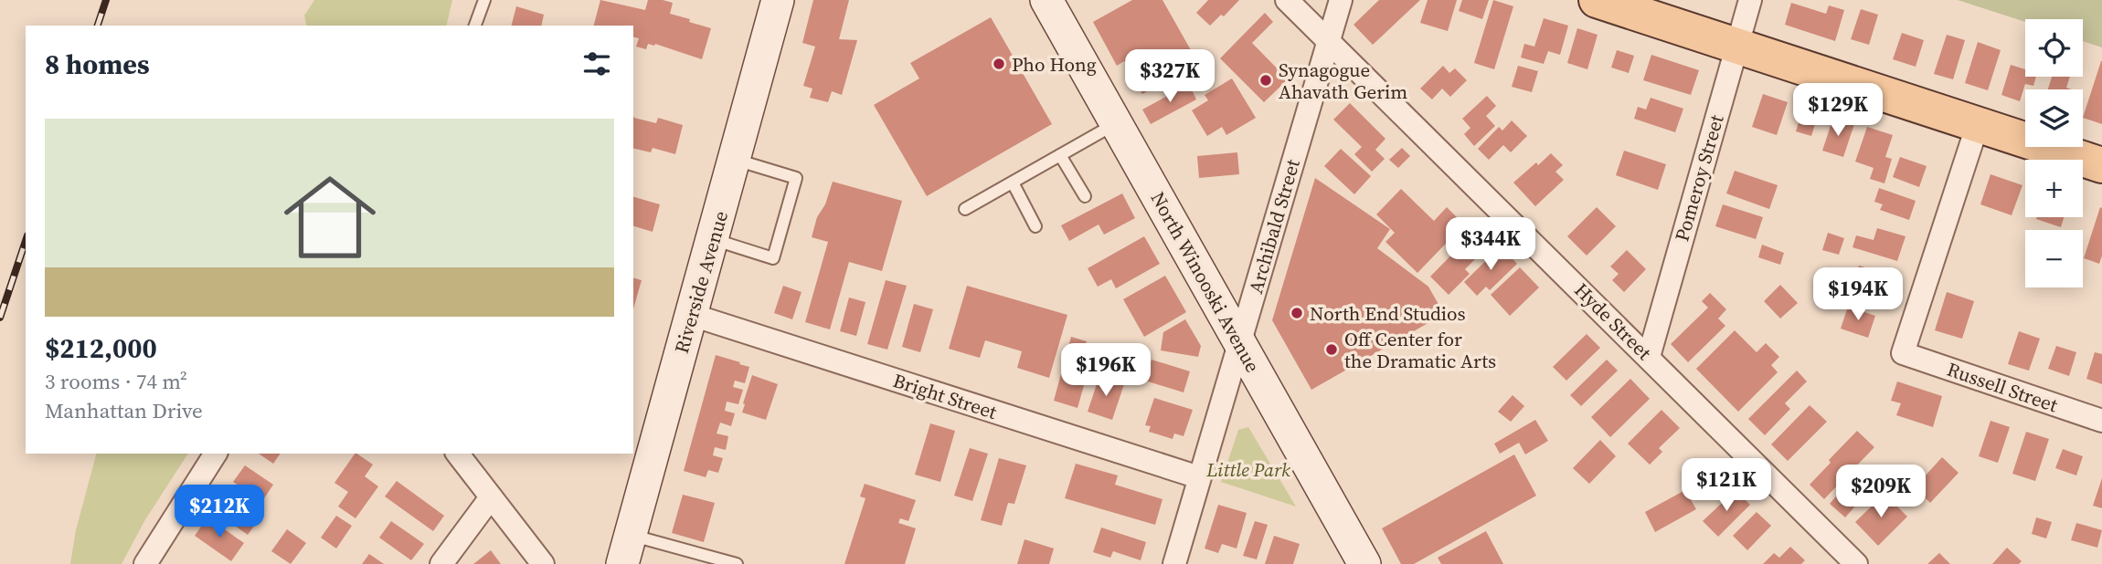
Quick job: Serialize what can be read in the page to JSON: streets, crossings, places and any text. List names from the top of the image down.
{
  "streets": {
    "main road": ["Riverside Avenue", "North Winooski Avenue"],
    "street": [
      "Pomeroy Street",
      "Archibald Street",
      "Hyde Street",
      "Russell Street",
      "Bright Street"
    ]
  },
  "crossings": [
    ["Pomeroy Street", "Hyde Street"],
    ["Archibald Street", "North Winooski Avenue"],
    ["Archibald Street", "Hyde Street"],
    ["Archibald Street", "Bright Street"],
    ["Riverside Avenue", "Bright Street"]
  ],
  "parks": ["Little Park"],
  "places": [
    "Pho Hong",
    "Synagogue Ahavath Gerim",
    "North End Studios",
    "Off Center for the Dramatic Arts"
  ],
  "page": {
    "map_buttons": ["+", "−"],
    "heading": "8 homes",
    "price": [
      "$327K",
      "$129K",
      "$344K",
      "$194K",
      "$196K",
      "$121K",
      "$209K",
      "$212K"
    ],
    "list": [
      {
        "name": "$212,000",
        "note": "3 rooms · 74 m² · Manhattan Drive"
      }
    ]
  }
}
